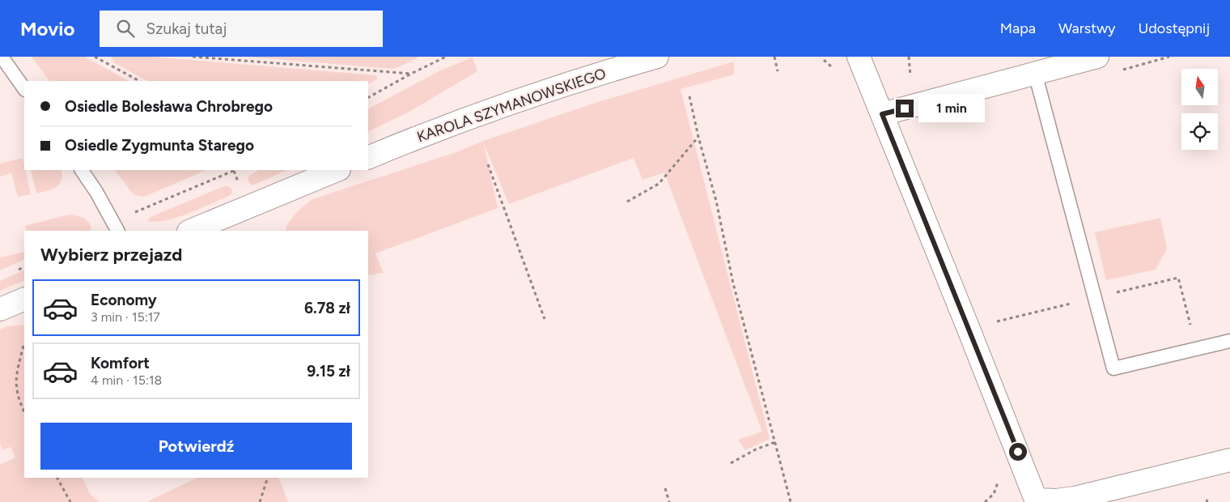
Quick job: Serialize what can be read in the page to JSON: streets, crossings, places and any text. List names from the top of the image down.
{
  "streets": {
    "street": ["KAROLA SZYMANOWSKIEGO"]
  },
  "north": "top",
  "page": {
    "header": "Movio",
    "search": "Szukaj tutaj",
    "nav": ["Mapa", "Warstwy", "Udostępnij"],
    "banner": ["Osiedle Bolesława Chrobrego", "Osiedle Zygmunta Starego"],
    "bubble": "1 min",
    "heading": "Wybierz przejazd",
    "list": [
      {
        "name": "Economy",
        "note": "3 min · 15:17",
        "value": "6.78 zł"
      },
      {
        "name": "Komfort",
        "note": "4 min · 15:18",
        "value": "9.15 zł"
      }
    ],
    "buttons": "Potwierdź"
  }
}
